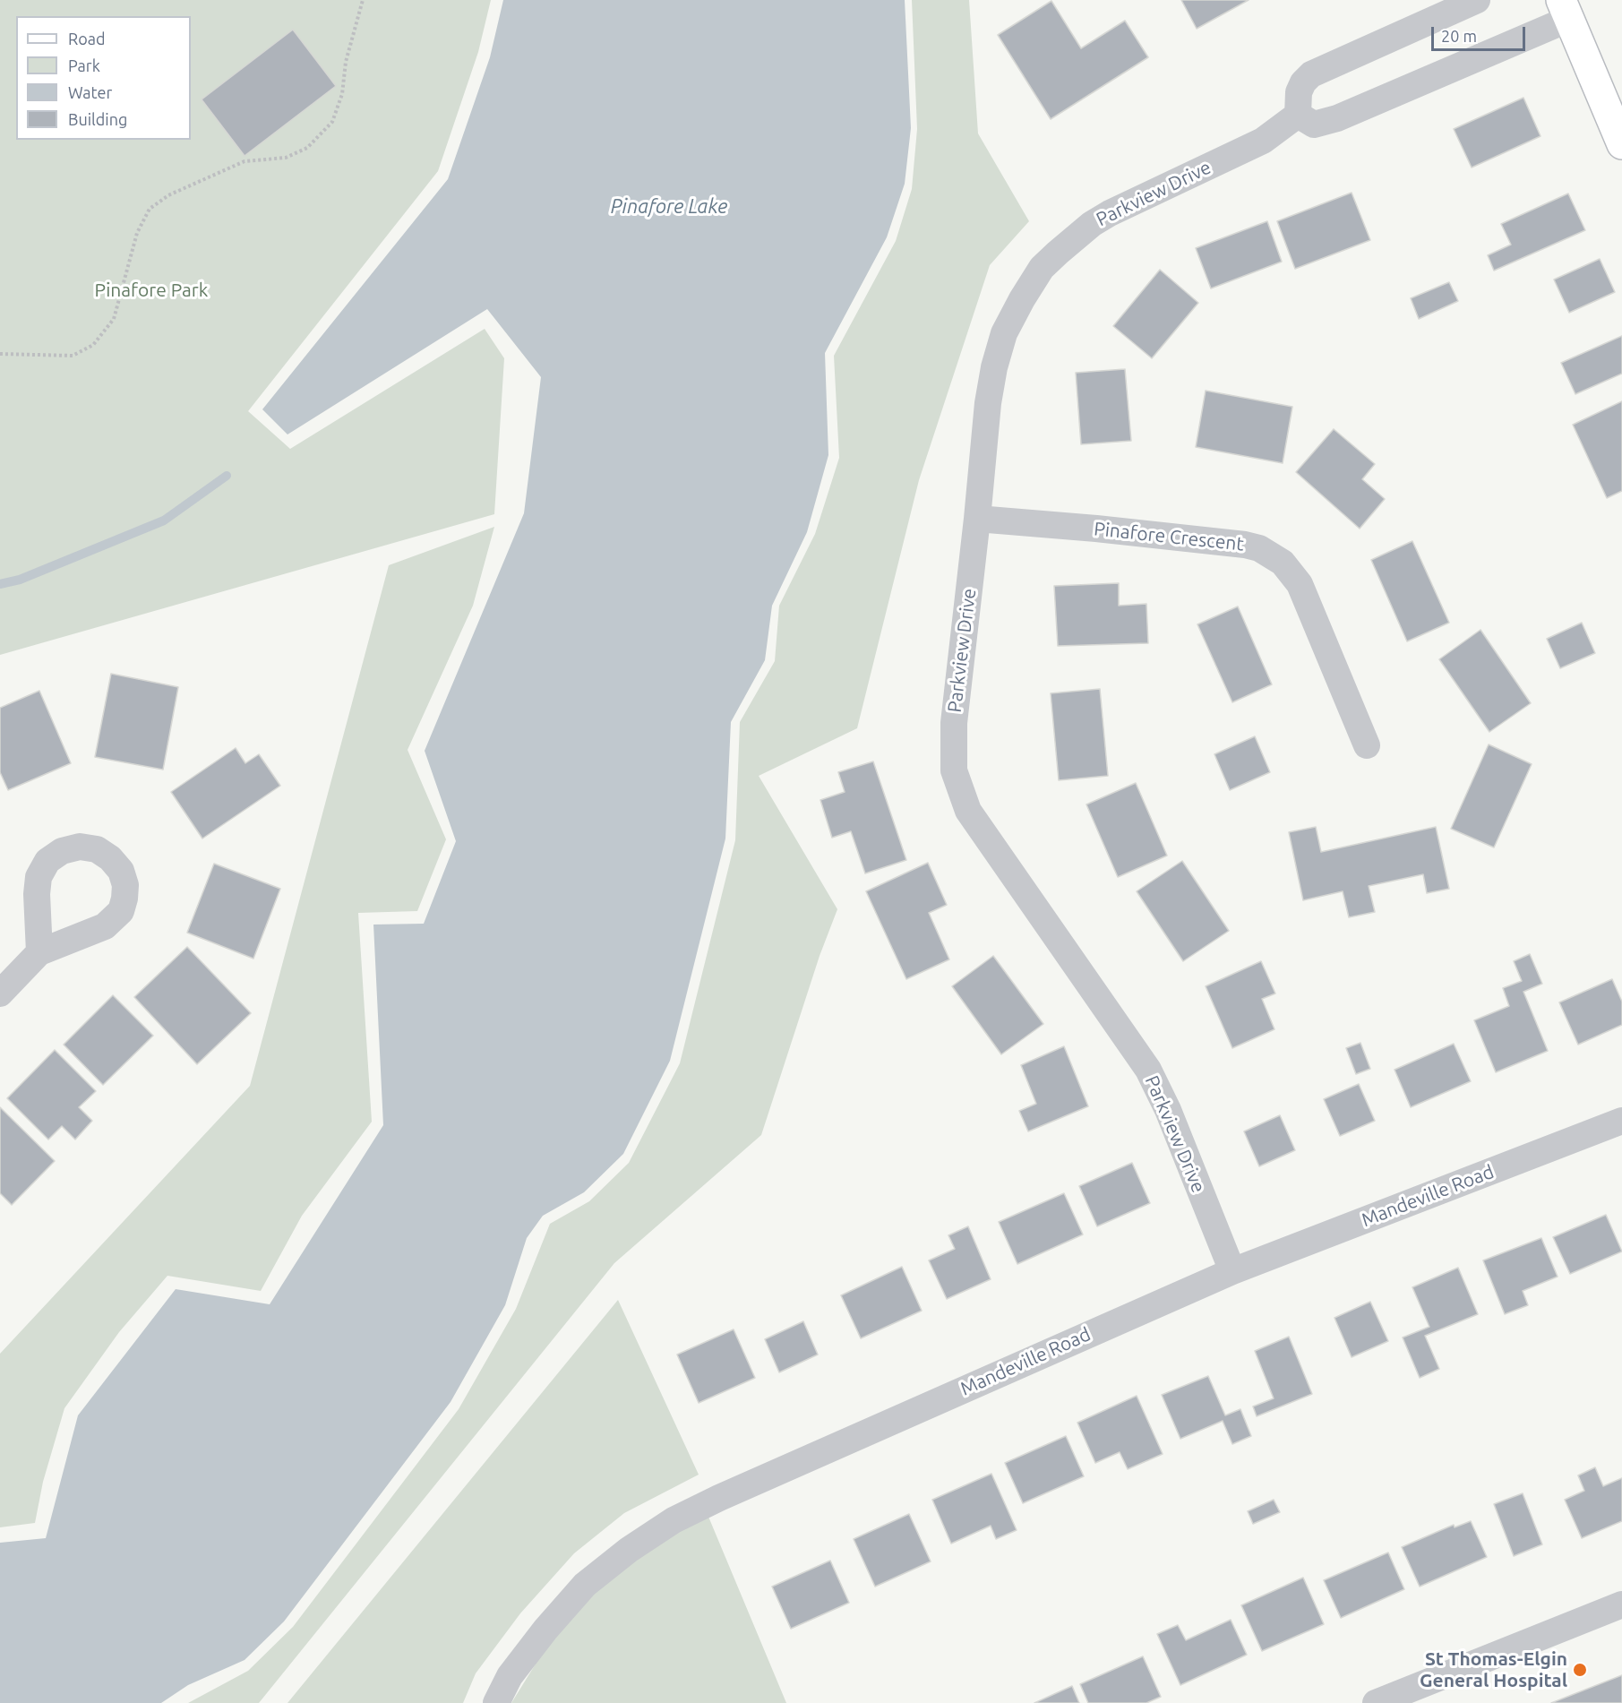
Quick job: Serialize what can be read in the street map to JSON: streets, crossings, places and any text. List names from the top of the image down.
{
  "streets": {
    "street": ["Parkview Drive", "Pinafore Crescent", "Mandeville Road"]
  },
  "crossings": [
    ["Parkview Drive", "Pinafore Crescent"],
    ["Parkview Drive", "Mandeville Road"]
  ],
  "water": ["Pinafore Lake"],
  "parks": ["Pinafore Park"],
  "places": ["St Thomas-Elgin General Hospital"],
  "legend": [
    "Road",
    "Park",
    "Water",
    "Building"
  ],
  "scale_bar": "20 m"
}
